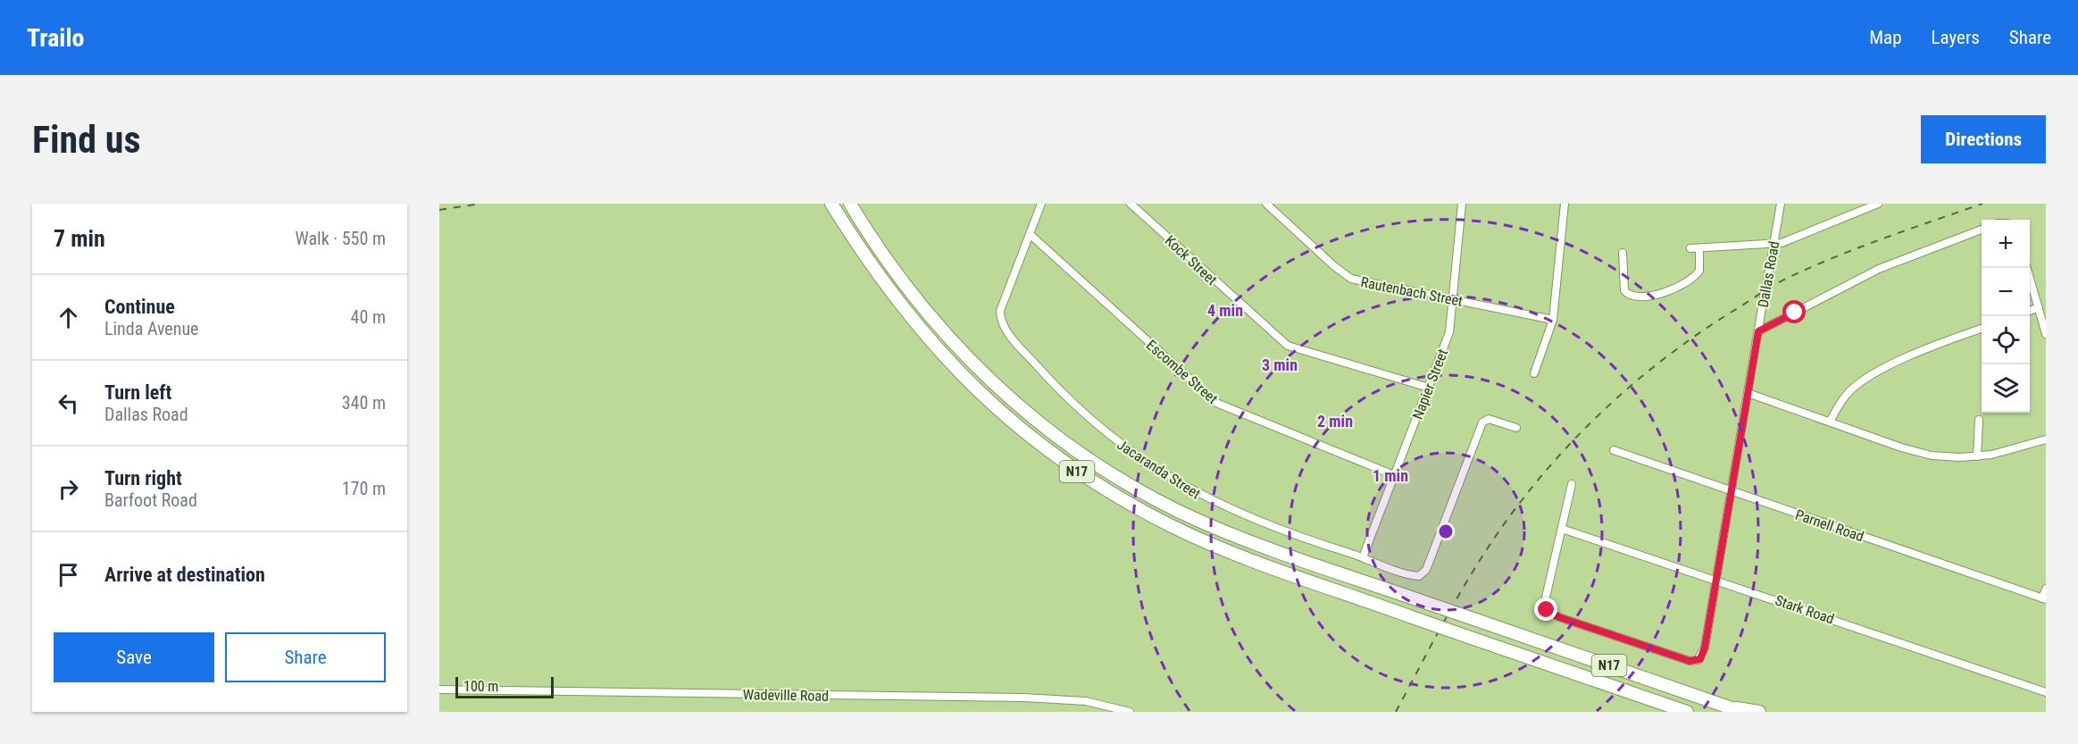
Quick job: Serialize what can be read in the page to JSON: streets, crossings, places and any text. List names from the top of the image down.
{
  "streets": {
    "highway": ["N17"],
    "street": [
      "Kock Street",
      "Dallas Road",
      "Rautenbach Street",
      "Escombe Street",
      "Napier Street",
      "Jacaranda Street",
      "Parnell Road",
      "Stark Road",
      "Wadeville Road"
    ]
  },
  "crossings": [
    ["Kock Street", "Napier Street"],
    ["Dallas Road", "Parnell Road"],
    ["Dallas Road", "Stark Road"],
    ["Rautenbach Street", "Napier Street"],
    ["Escombe Street", "Napier Street"],
    ["Escombe Street", "Jacaranda Street"],
    ["Napier Street", "Jacaranda Street"]
  ],
  "scale_bar": "100 m",
  "page": {
    "header": "Trailo",
    "nav": ["Map", "Layers", "Share"],
    "buttons": [
      "Directions",
      ["Save", "Share"]
    ],
    "title": "Find us",
    "heading": ["7 min", "Walk · 550 m"],
    "map_buttons": ["+", "−"],
    "list": [
      ["Continue", "Linda Avenue", "40 m"],
      ["Turn left", "Dallas Road", "340 m"],
      ["Turn right", "Barfoot Road", "170 m"],
      "Arrive at destination"
    ],
    "scale": "100 m"
  },
  "rings": [
    "4 min",
    "3 min",
    "2 min",
    "1 min"
  ]
}
